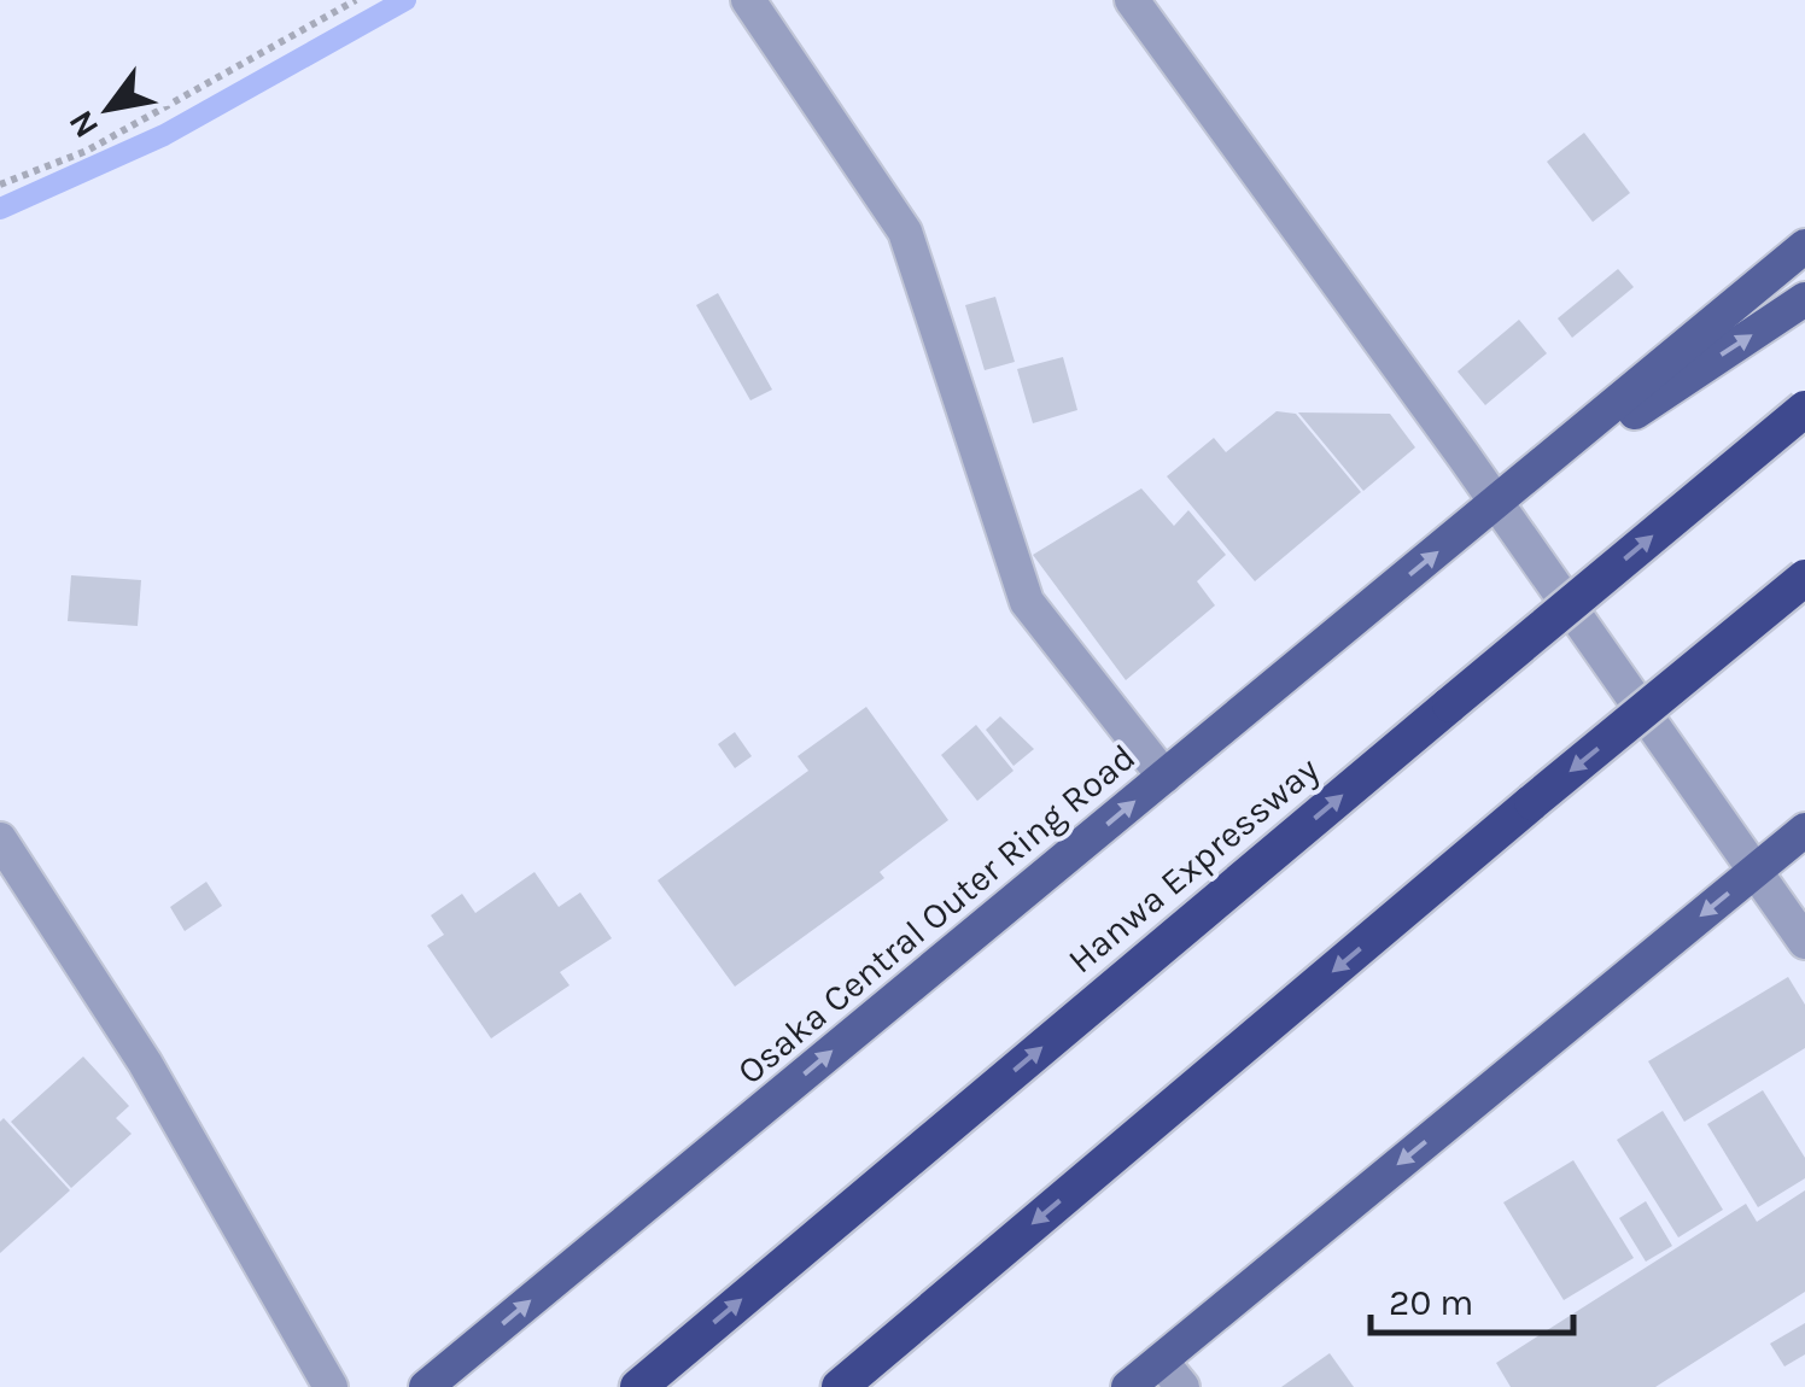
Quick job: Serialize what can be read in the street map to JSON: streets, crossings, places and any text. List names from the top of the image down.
{
  "streets": {
    "highway": ["Hanwa Expressway"],
    "main road": ["Osaka Central Outer Ring Road"]
  },
  "one_way": ["Osaka Central Outer Ring Road"],
  "scale_bar": "20 m",
  "north": "bottom left"
}
